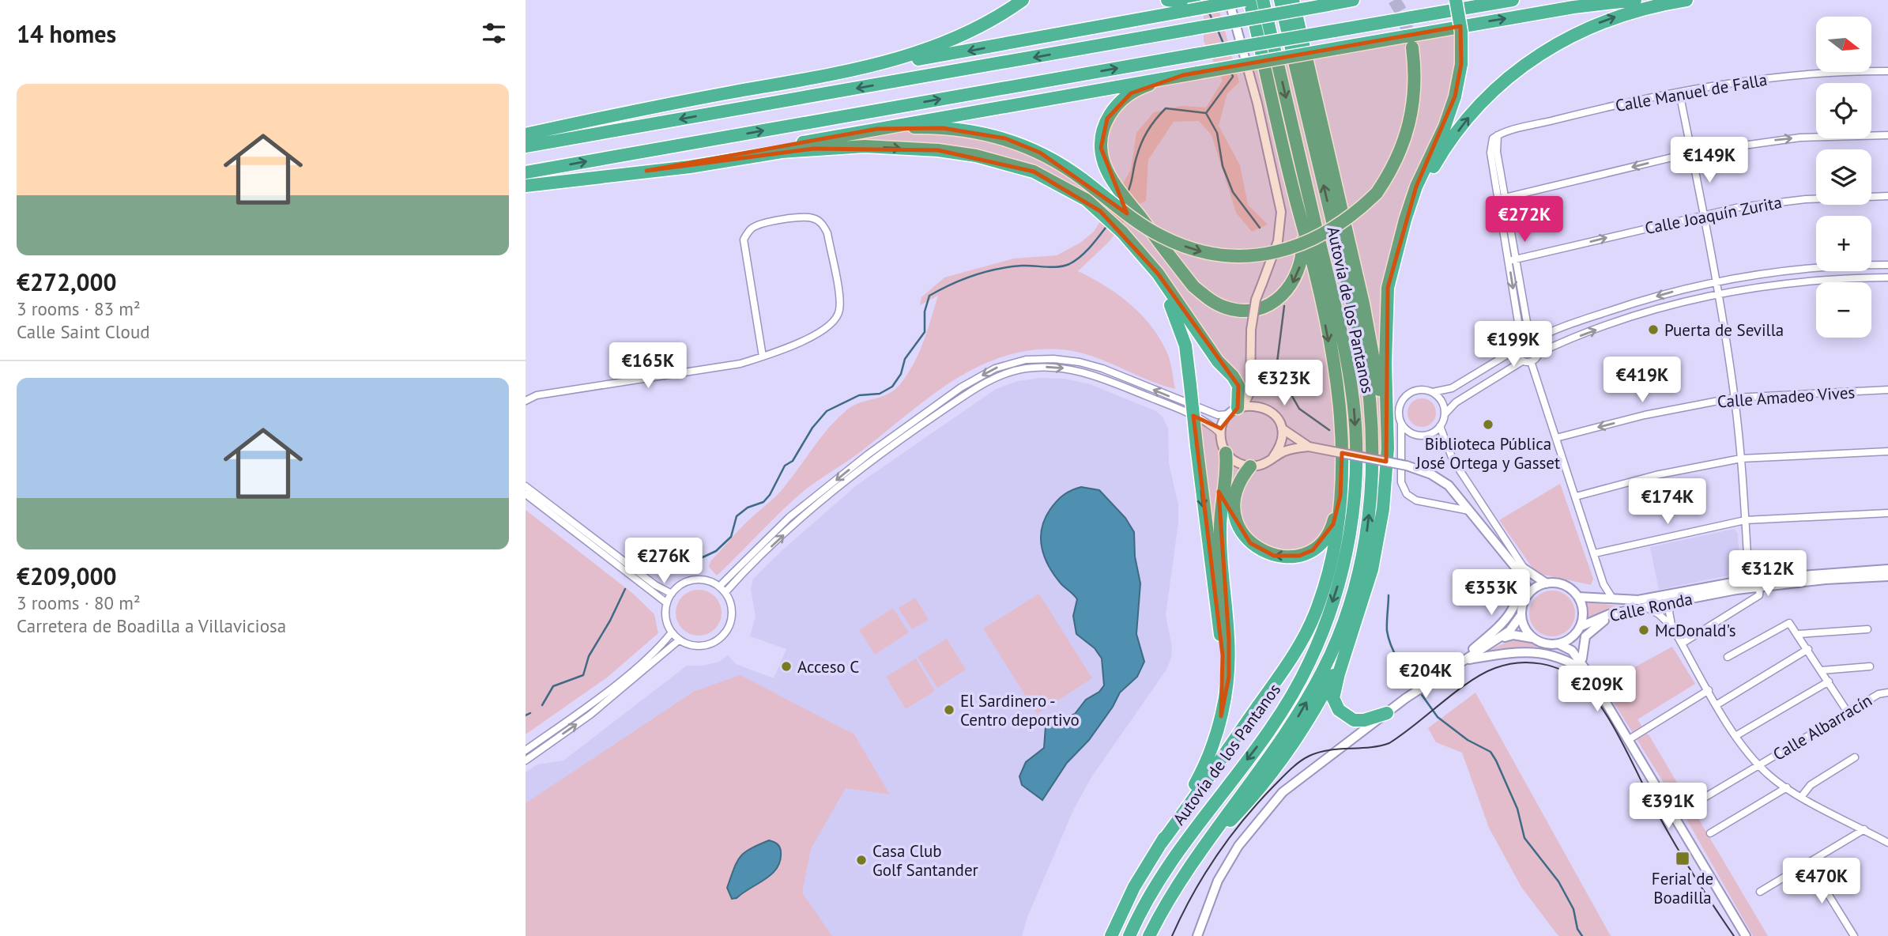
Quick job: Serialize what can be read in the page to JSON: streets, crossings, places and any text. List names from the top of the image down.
{
  "streets": {
    "highway": ["Autovía de los Pantanos"],
    "street": [
      "Calle Manuel de Falla",
      "Calle Joaquín Zurita",
      "Calle Amadeo Vives",
      "Calle Ronda",
      "Calle Albarracín"
    ]
  },
  "one_way": ["Calle Joaquín Zurita", "Calle Amadeo Vives"],
  "places": {
    "other": [
      "Puerta de Sevilla",
      "Biblioteca Pública José Ortega y Gasset",
      "McDonald's",
      "Acceso C",
      "El Sardinero - Centro deportivo",
      "Casa Club Golf Santander"
    ],
    "transit": ["Ferial de Boadilla"]
  },
  "north": "right",
  "page": {
    "heading": "14 homes",
    "map_buttons": ["+", "−"],
    "list": [
      {
        "name": "€272,000",
        "note": "3 rooms · 83 m² · Calle Saint Cloud"
      },
      {
        "name": "€209,000",
        "note": "3 rooms · 80 m² · Carretera de Boadilla a Villaviciosa"
      }
    ],
    "price": [
      "€149K",
      "€272K",
      "€199K",
      "€165K",
      "€419K",
      "€323K",
      "€174K",
      "€276K",
      "€312K",
      "€353K",
      "€204K",
      "€209K",
      "€391K",
      "€470K"
    ]
  }
}
